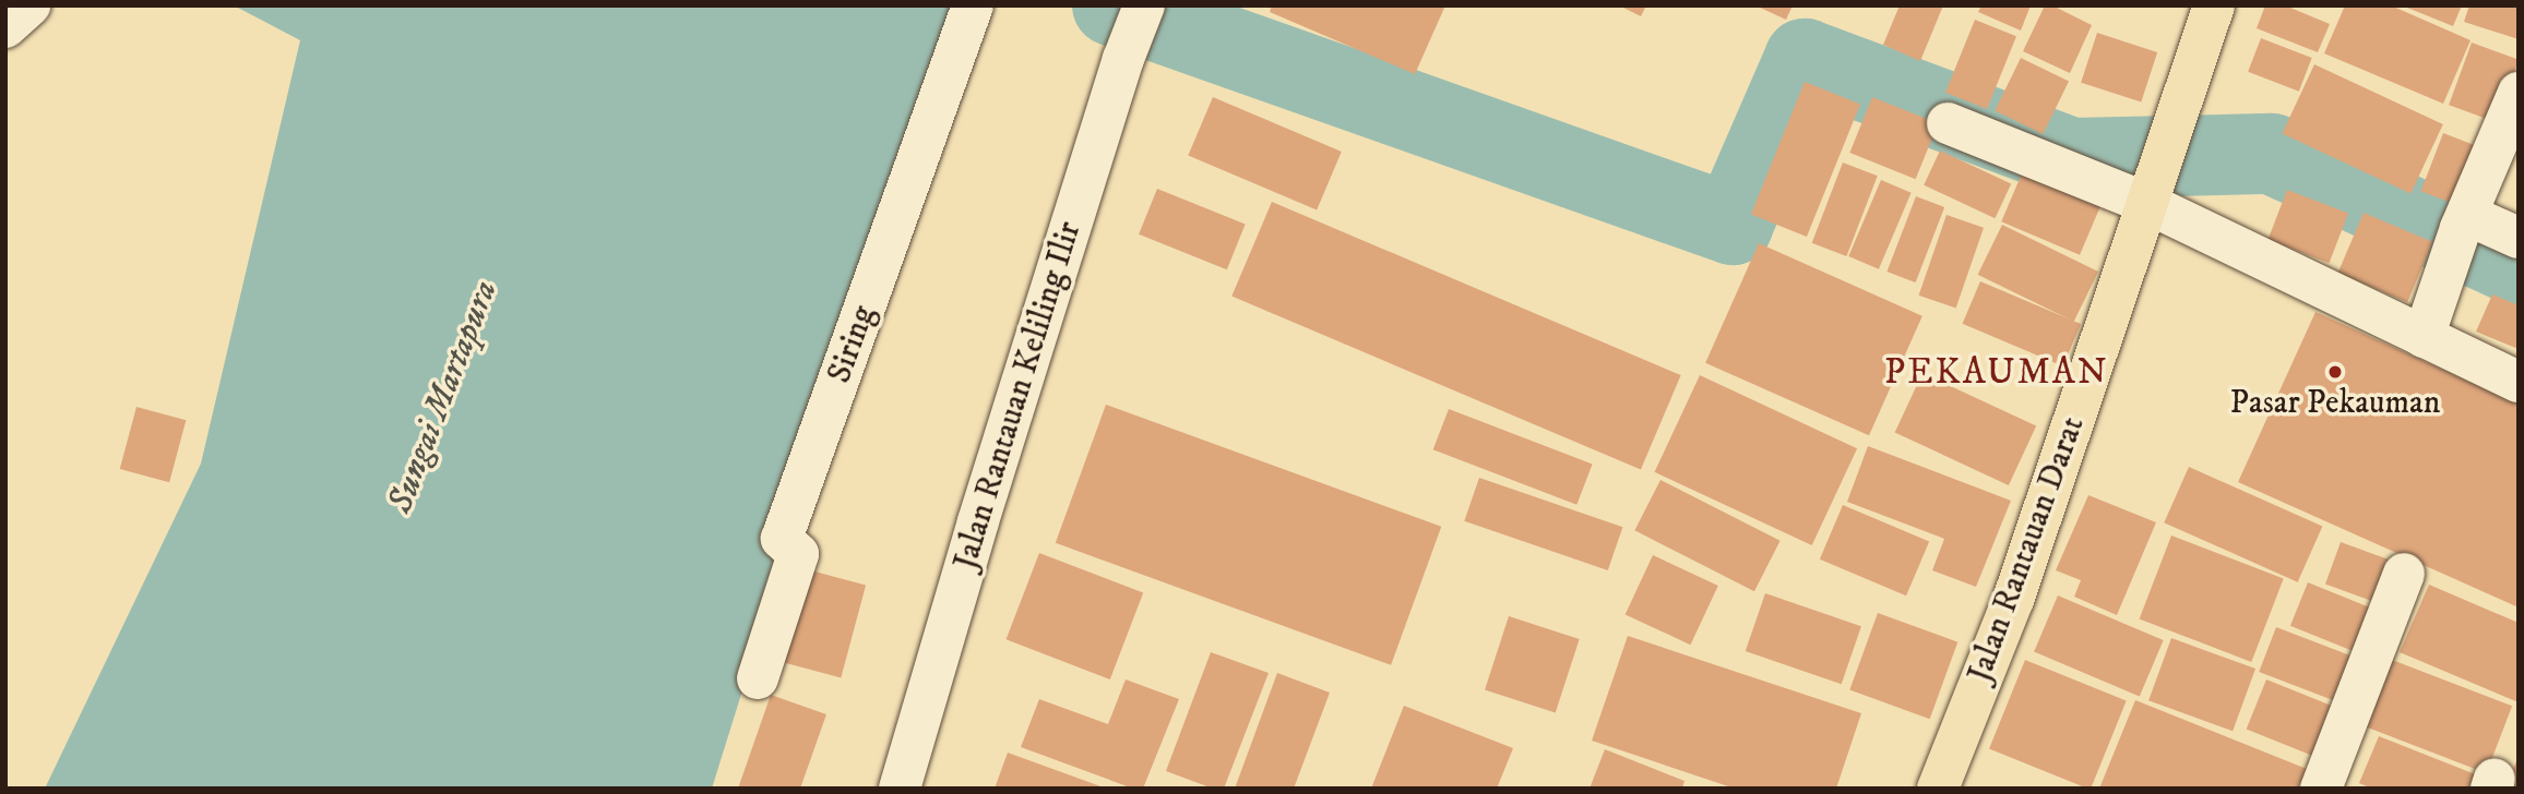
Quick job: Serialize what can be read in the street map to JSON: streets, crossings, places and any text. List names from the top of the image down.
{
  "streets": {
    "main road": ["Jalan Rantauan Darat"],
    "street": ["Siring", "Jalan Rantauan Keliling Ilir"]
  },
  "districts": ["PEKAUMAN"],
  "water": ["Sungai Martapura"],
  "places": ["Pasar Pekauman"]
}
